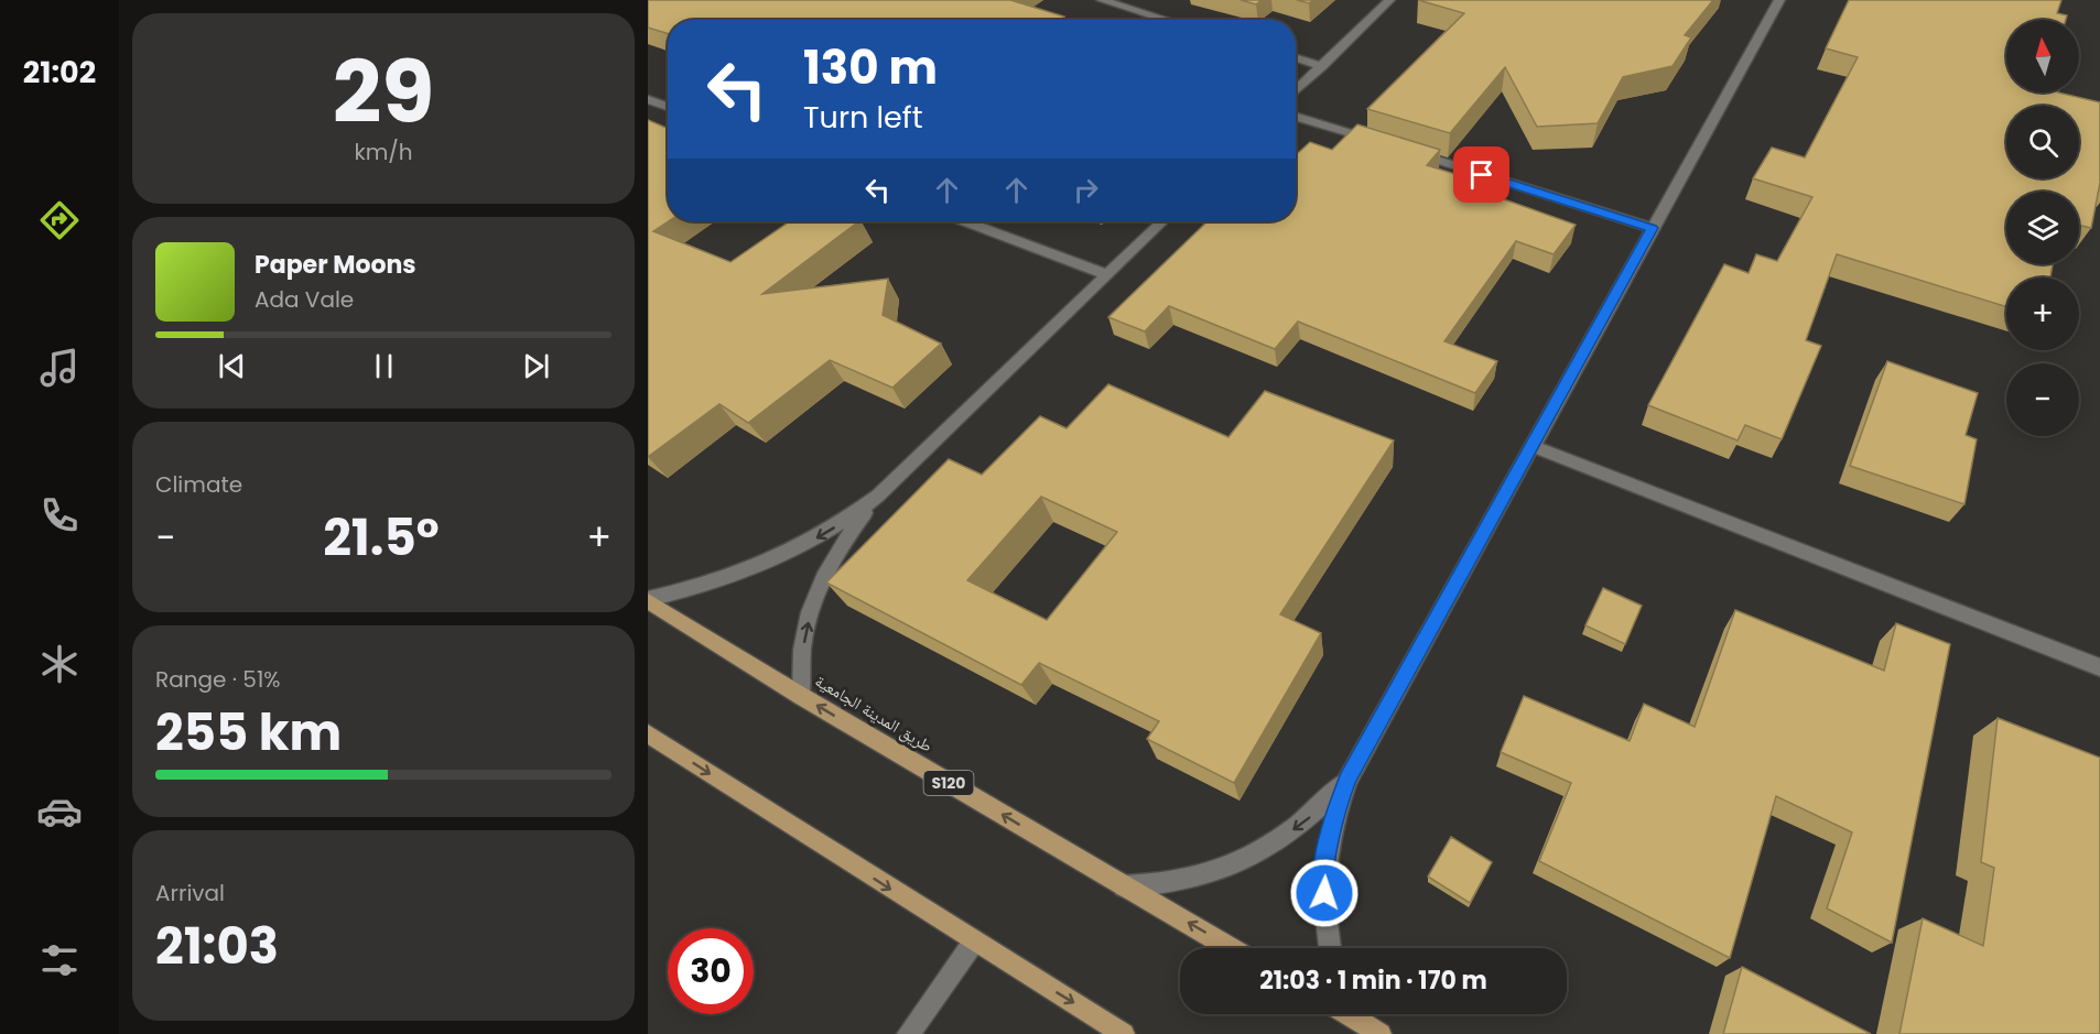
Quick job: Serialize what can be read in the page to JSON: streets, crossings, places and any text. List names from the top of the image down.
{
  "streets": {
    "main road": ["طريق المدينة الجامعية", "S120"]
  },
  "north": "top",
  "page": {
    "tabs": "21:02",
    "tile": [
      ["29", "km/h"],
      "Climate",
      ["Range · 51%", "255 km"],
      ["Arrival", "21:03"]
    ],
    "map_buttons": ["+", "−"],
    "turn": ["130 m", "Turn left"],
    "song": ["Paper Moons", "Ada Vale"],
    "heat": ["−", "21.5°", "+"],
    "limit": "30",
    "trip": "21:03 · 1 min · 170 m"
  }
}
